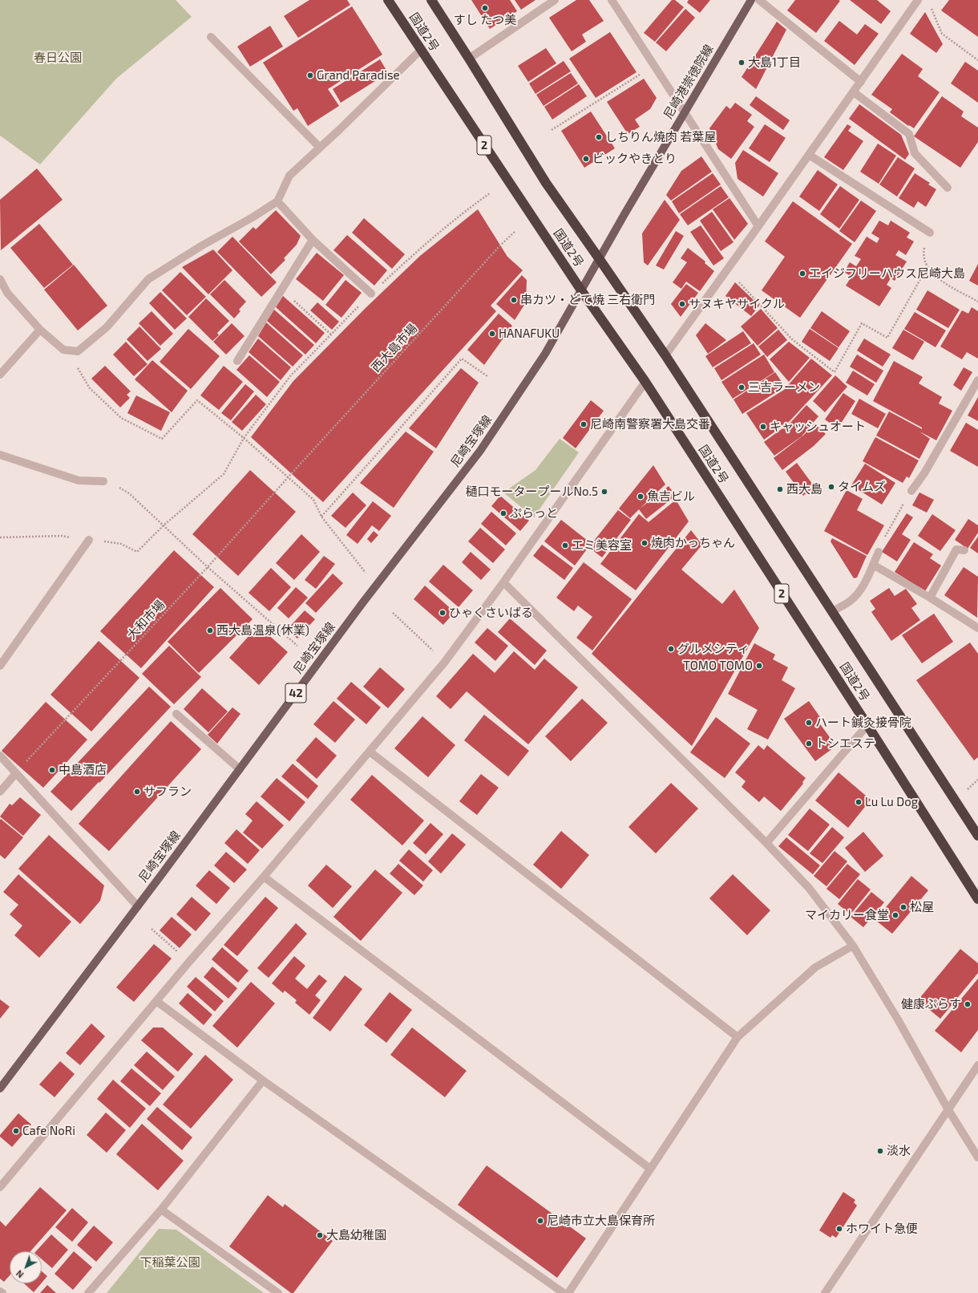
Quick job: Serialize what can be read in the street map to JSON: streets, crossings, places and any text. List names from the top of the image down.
{
  "streets": {
    "highway": ["国道2号", "2"],
    "main road": ["尼崎港崇徳院線", "尼崎宝塚線", "42"],
    "path": ["西大島市場", "大和市場"]
  },
  "crossings": [
    ["国道2号", "尼崎港崇徳院線"],
    ["国道2号", "尼崎宝塚線"],
    ["尼崎港崇徳院線", "尼崎宝塚線"],
    ["西大島市場", "大和市場"]
  ],
  "parks": ["春日公園", "下稲葉公園"],
  "places": [
    "すし たつ美",
    "大島1丁目",
    "Grand Paradise",
    "しちりん焼肉 若葉屋",
    "ビックやきとり",
    "エイジフリーハウス尼崎大島",
    "串カツ・どて焼 三右衛門",
    "サヌキヤサイクル",
    "HANAFUKU",
    "三吉ラーメン",
    "尼崎南警察署大島交番",
    "キャッシュオート",
    "タイムズ",
    "西大島",
    "樋口モータープールNo.5",
    "魚吉ビル",
    "ぷらっと",
    "焼肉かっちゃん",
    "エミ美容室",
    "ひゃくさいばる",
    "西大島温泉(休業)",
    "グルメシティ",
    "TOMO TOMO",
    "ハート鍼灸接骨院",
    "トシエステ",
    "中島酒店",
    "サフラン",
    "Lu Lu Dog",
    "松屋",
    "マイカリー食堂",
    "健康ぷらす",
    "Cafe NoRi",
    "淡水",
    "尼崎市立大島保育所",
    "ホワイト急便",
    "大島幼稚園"
  ],
  "north": "bottom left"
}
